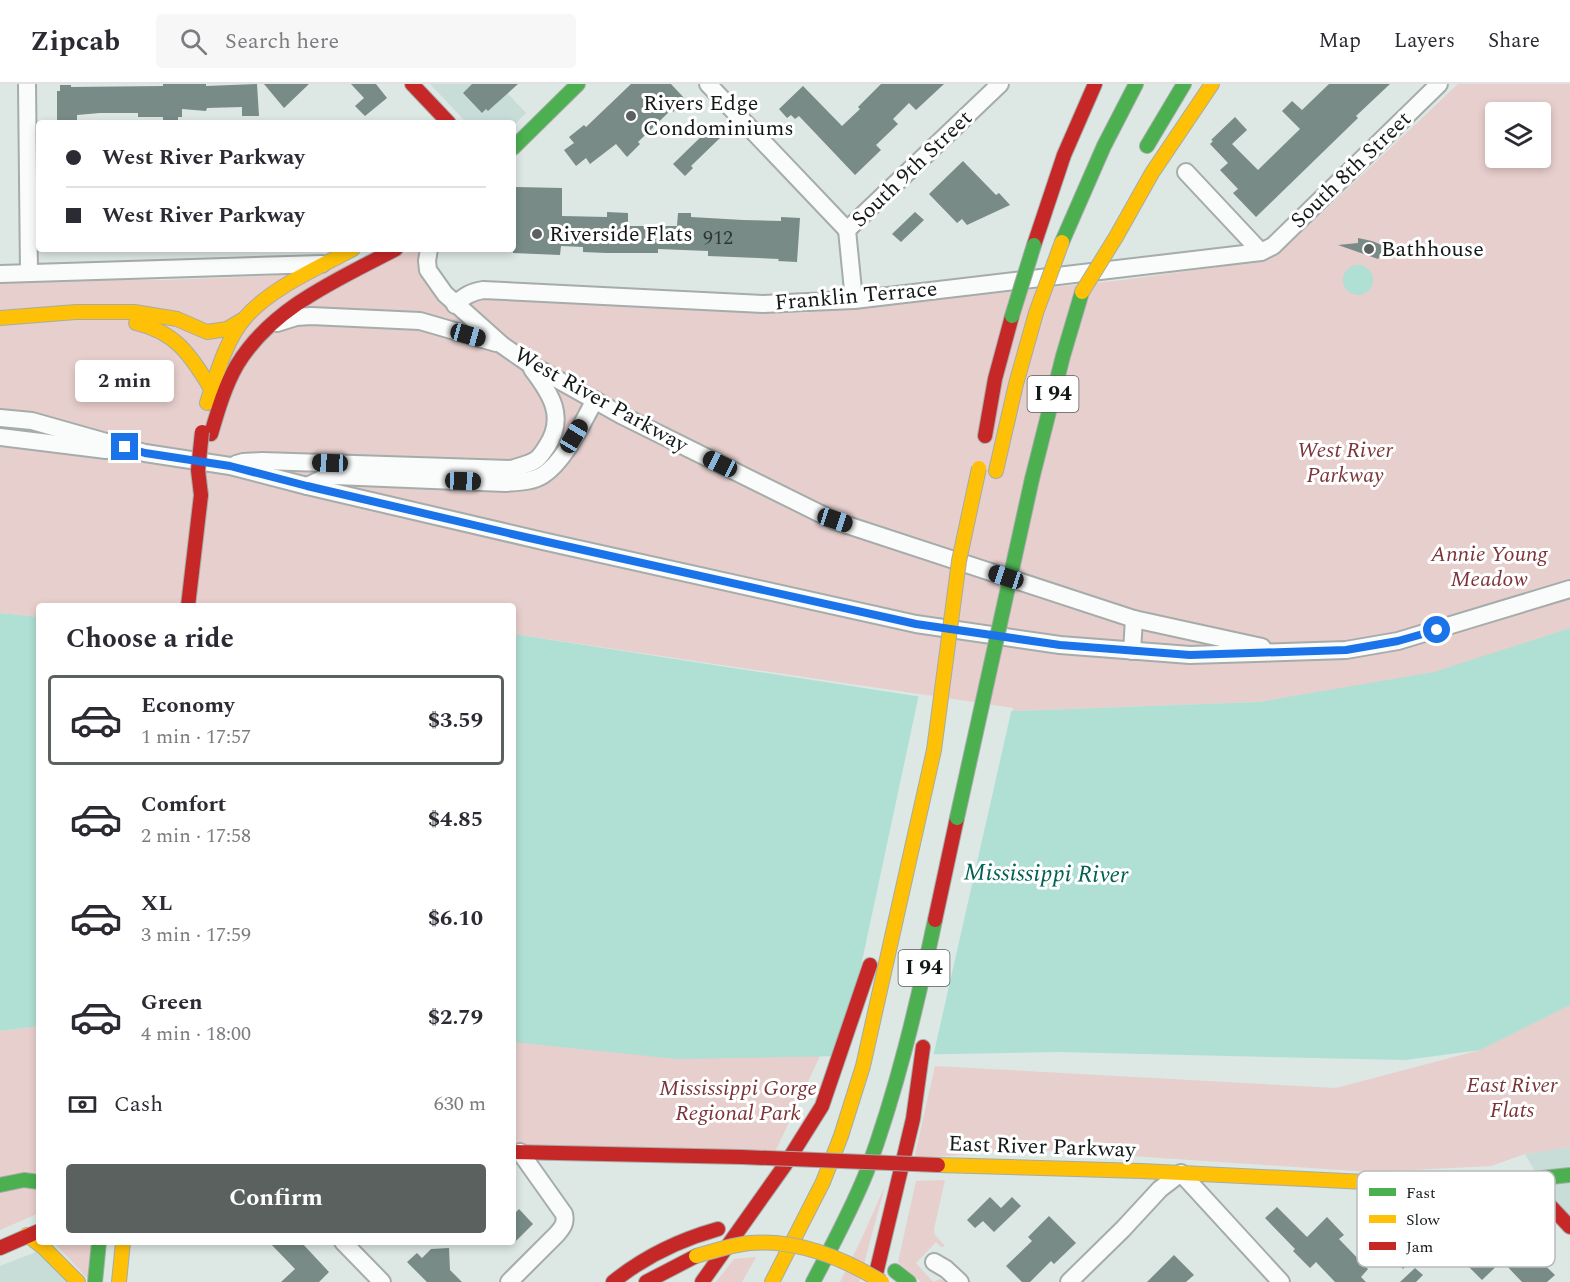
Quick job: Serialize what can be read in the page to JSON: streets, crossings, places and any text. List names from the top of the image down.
{
  "streets": {
    "main road": ["I 94", "East River Parkway"],
    "street": [
      "South 9th Street",
      "South 8th Street",
      "Franklin Terrace",
      "West River Parkway"
    ]
  },
  "crossings": [
    ["South 9th Street", "Franklin Terrace"],
    ["South 8th Street", "Franklin Terrace"],
    ["Franklin Terrace", "West River Parkway"]
  ],
  "water": ["Mississippi River"],
  "parks": [
    "West River Parkway",
    "Annie Young Meadow",
    "East River Flats",
    "Mississippi Gorge Regional Park"
  ],
  "places": ["Rivers Edge Condominiums", "Riverside Flats", "Bathhouse"],
  "house_numbers": ["912"],
  "legend": ["Fast", "Slow", "Jam"],
  "page": {
    "header": "Zipcab",
    "search": "Search here",
    "nav": ["Map", "Layers", "Share"],
    "banner": ["West River Parkway", "West River Parkway"],
    "bubble": "2 min",
    "heading": "Choose a ride",
    "list": [
      {
        "name": "Economy",
        "note": "1 min · 17:57",
        "value": "$3.59"
      },
      {
        "name": "Comfort",
        "note": "2 min · 17:58",
        "value": "$4.85"
      },
      {
        "name": "XL",
        "note": "3 min · 17:59",
        "value": "$6.10"
      },
      {
        "name": "Green",
        "note": "4 min · 18:00",
        "value": "$2.79"
      }
    ],
    "pay": ["Cash", "630 m"],
    "buttons": "Confirm"
  }
}
